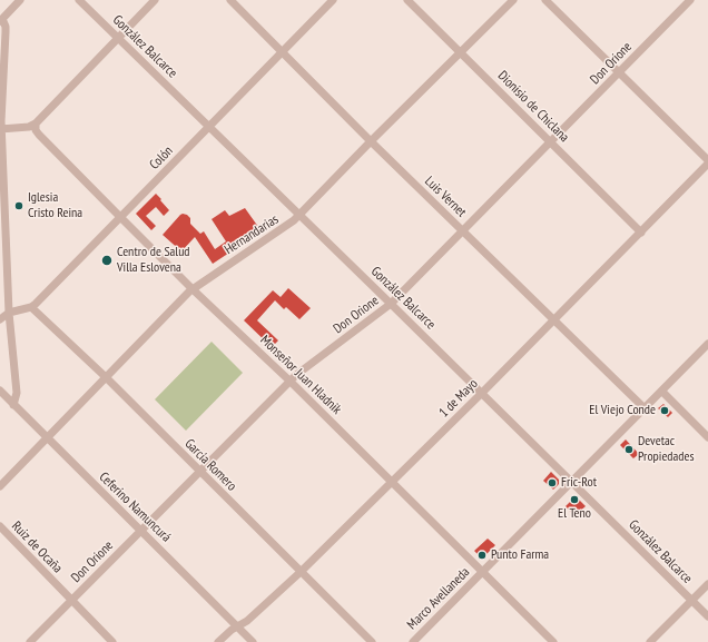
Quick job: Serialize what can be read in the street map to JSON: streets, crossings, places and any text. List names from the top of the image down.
{
  "streets": {
    "street": [
      "González Balcarce",
      "Don Orione",
      "Dionisio de Chiclana",
      "Colón",
      "Luis Vernet",
      "Hernandarias",
      "Monseñor Juan Hladnik",
      "1 de Mayo",
      "García Romero",
      "Ceferino Namuncurá",
      "Ruiz de Ocaña",
      "Marco Avellaneda"
    ]
  },
  "crossings": [
    ["González Balcarce", "Don Orione"],
    ["González Balcarce", "Colón"],
    ["González Balcarce", "Hernandarias"],
    ["González Balcarce", "1 de Mayo"],
    ["González Balcarce", "Marco Avellaneda"],
    ["Don Orione", "Dionisio de Chiclana"],
    ["Don Orione", "Luis Vernet"],
    ["Don Orione", "Monseñor Juan Hladnik"],
    ["Don Orione", "García Romero"],
    ["Don Orione", "Ceferino Namuncurá"],
    ["Don Orione", "Ruiz de Ocaña"],
    ["Dionisio de Chiclana", "Hernandarias"],
    ["Dionisio de Chiclana", "1 de Mayo"],
    ["Colón", "Luis Vernet"],
    ["Colón", "Monseñor Juan Hladnik"],
    ["Colón", "García Romero"],
    ["Luis Vernet", "Hernandarias"],
    ["Luis Vernet", "1 de Mayo"],
    ["Luis Vernet", "Marco Avellaneda"],
    ["Hernandarias", "Monseñor Juan Hladnik"],
    ["Hernandarias", "García Romero"],
    ["Hernandarias", "Ceferino Namuncurá"],
    ["Monseñor Juan Hladnik", "1 de Mayo"],
    ["Monseñor Juan Hladnik", "Marco Avellaneda"],
    ["1 de Mayo", "García Romero"],
    ["1 de Mayo", "Ceferino Namuncurá"]
  ],
  "places": [
    "Iglesia Cristo Reina",
    "Centro de Salud Villa Eslovena",
    "El Viejo Conde",
    "Devetac Propiedades",
    "Fric-Rot",
    "El Teno",
    "Punto Farma"
  ]
}
